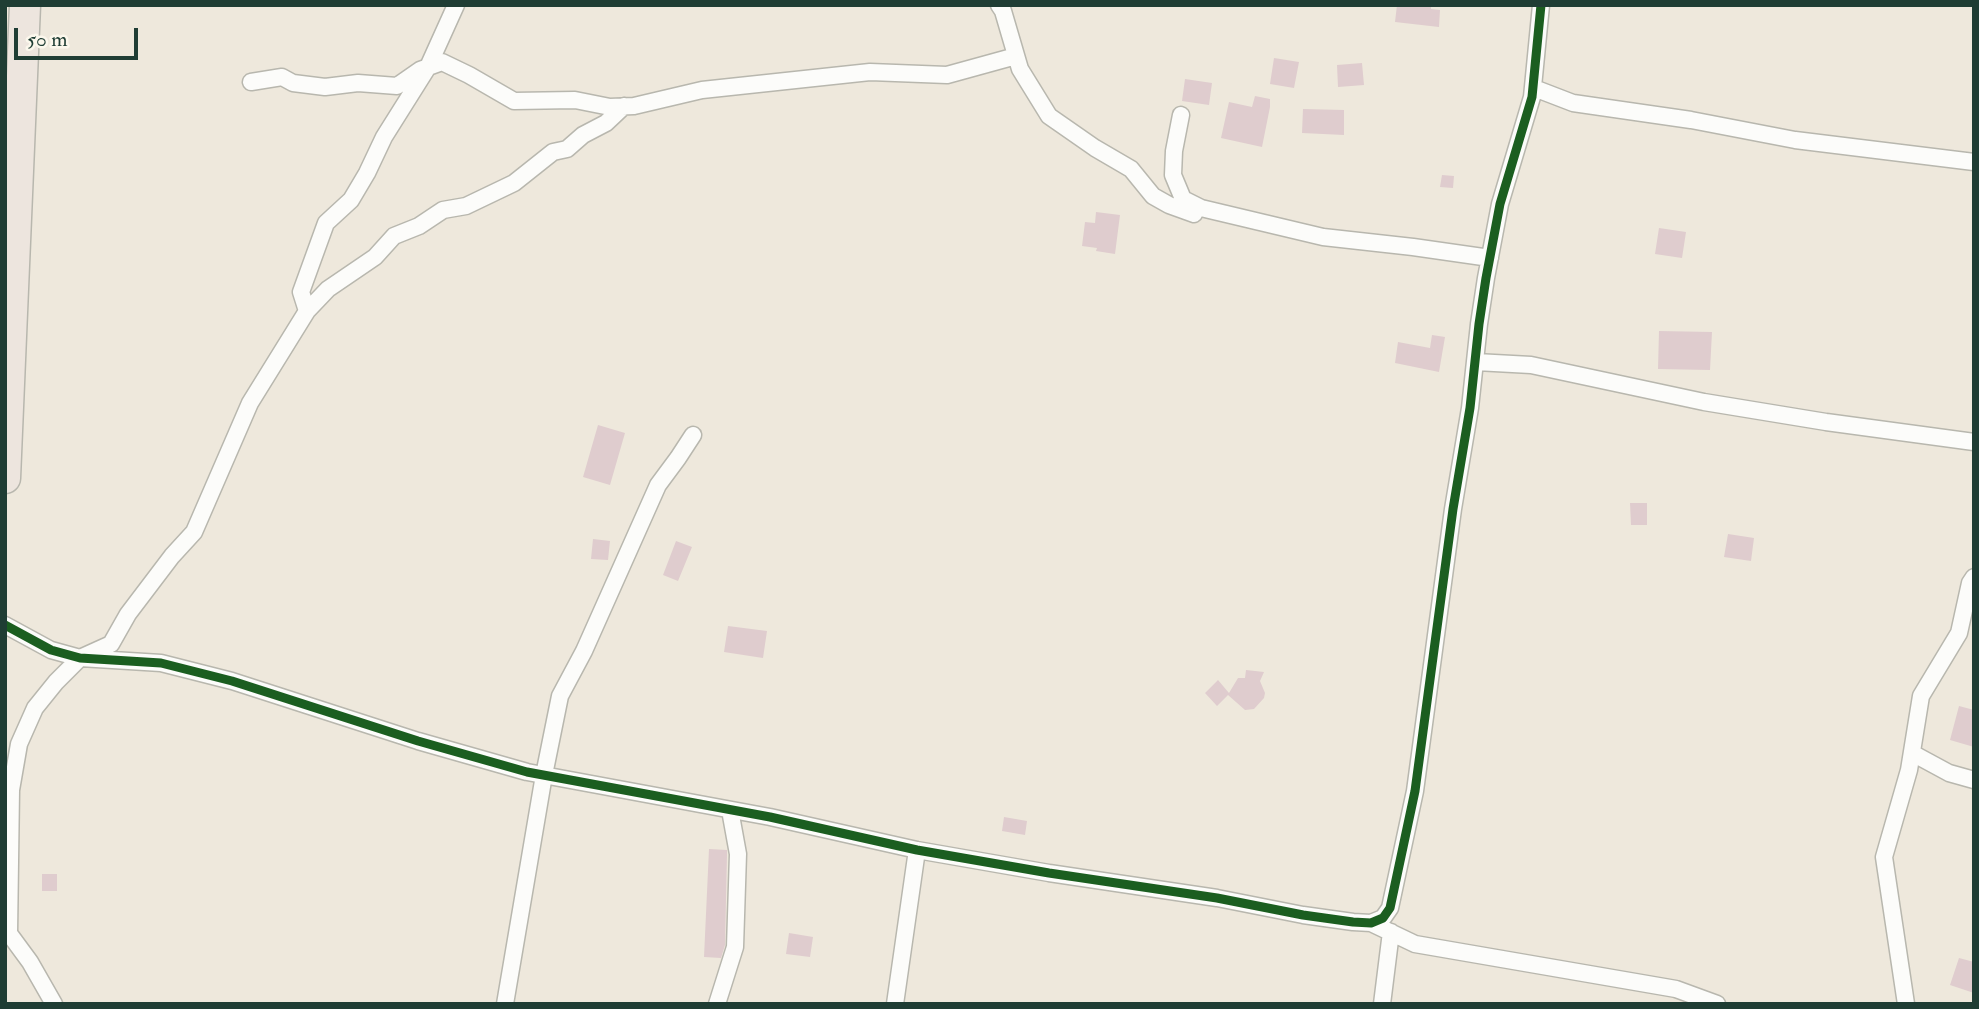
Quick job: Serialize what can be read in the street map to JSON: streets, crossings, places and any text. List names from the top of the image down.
{
  "scale_bar": "50 m"
}
